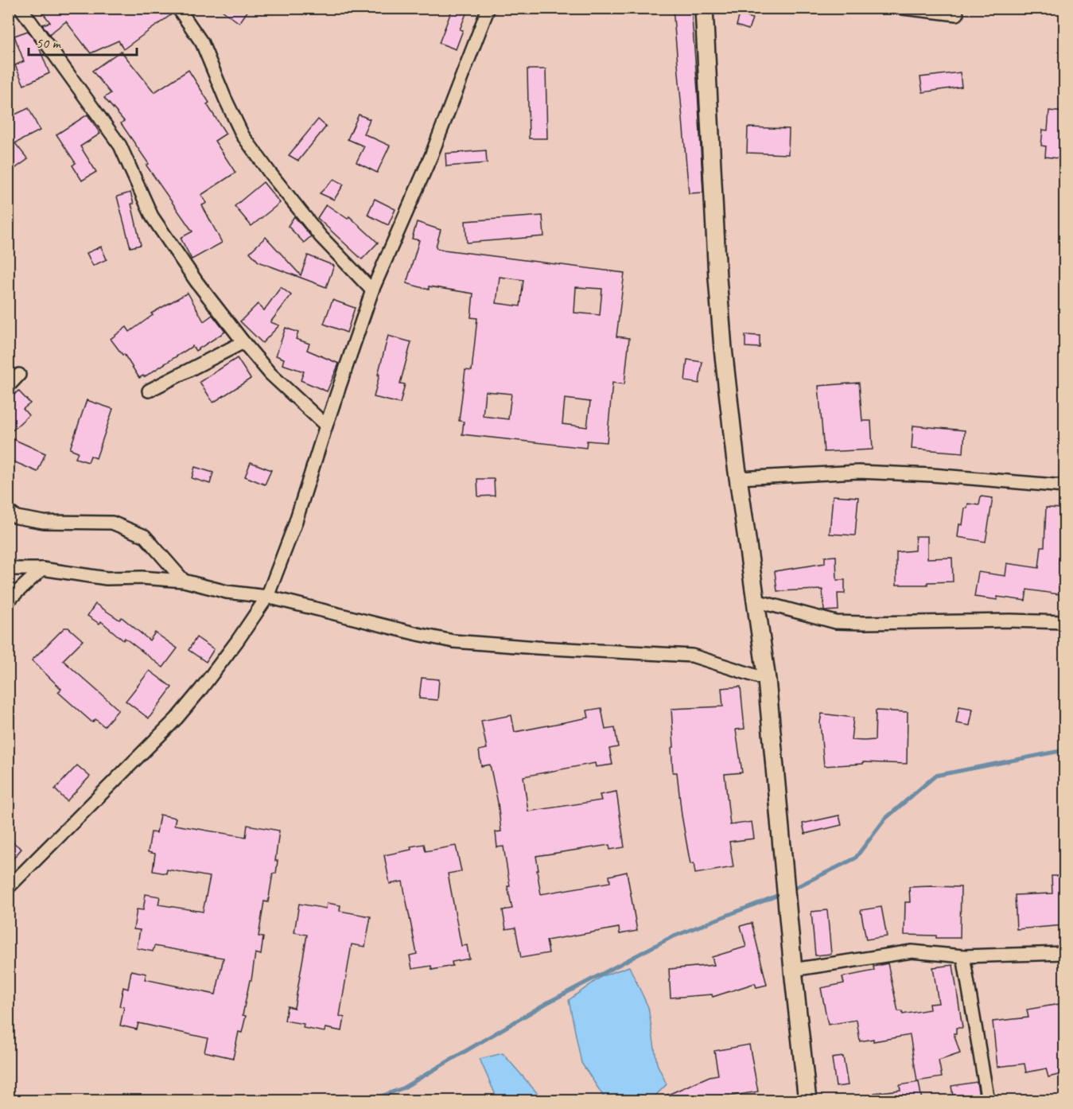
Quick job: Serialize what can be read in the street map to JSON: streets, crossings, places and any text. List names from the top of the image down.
{
  "scale_bar": "50 m"
}
